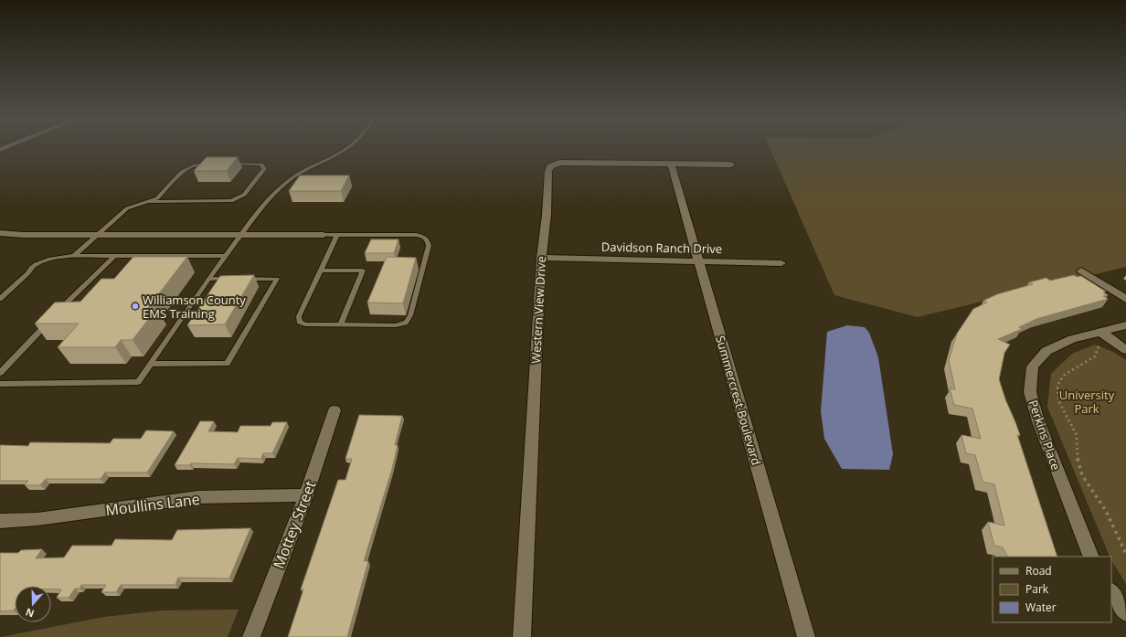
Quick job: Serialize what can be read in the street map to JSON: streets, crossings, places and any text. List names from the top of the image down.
{
  "streets": {
    "street": [
      "Davidson Ranch Drive",
      "Western View Drive",
      "Summercrest Boulevard",
      "Perkins Place",
      "Moullins Lane",
      "Mottey Street"
    ]
  },
  "crossings": [
    ["Davidson Ranch Drive", "Western View Drive"],
    ["Davidson Ranch Drive", "Summercrest Boulevard"],
    ["Western View Drive", "Summercrest Boulevard"],
    ["Moullins Lane", "Mottey Street"]
  ],
  "parks": ["University Park"],
  "places": ["Williamson County EMS Training"],
  "legend": ["Road", "Park", "Water"],
  "north": "bottom"
}
